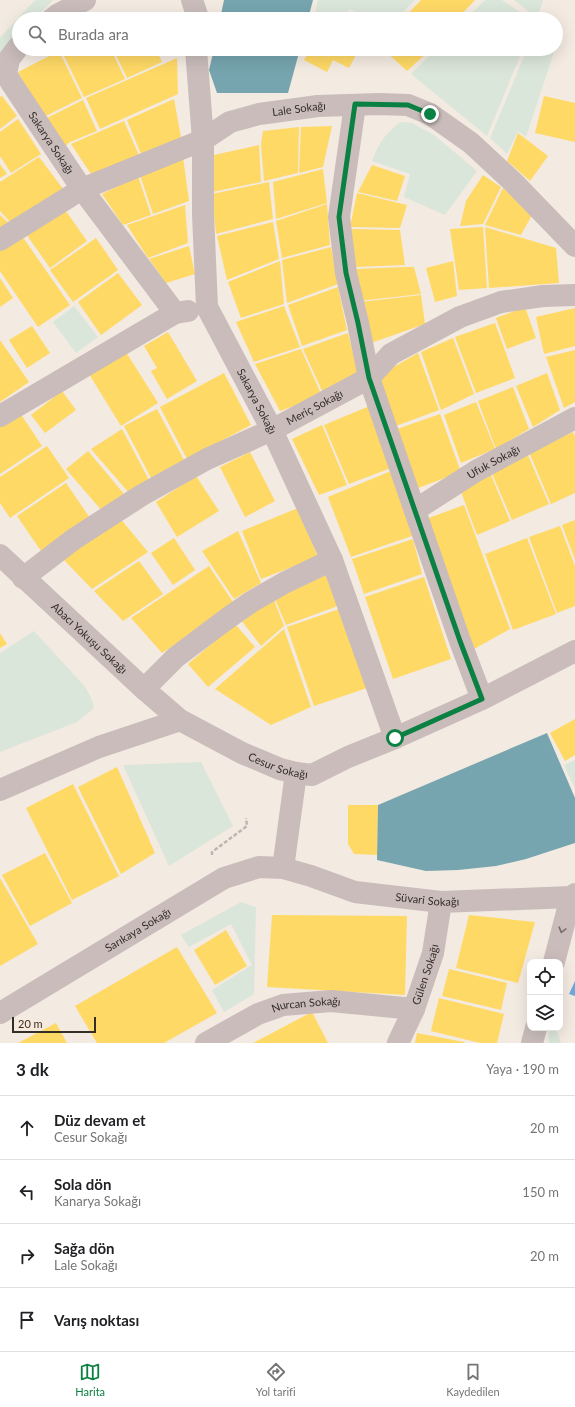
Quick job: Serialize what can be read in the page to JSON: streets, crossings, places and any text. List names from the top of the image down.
{
  "streets": {
    "street": [
      "Lale Sokağı",
      "Sakarya Sokağı",
      "Meriç Sokağı",
      "Ufuk Sokağı",
      "Abacı Yokuşu Sokağı",
      "Cesur Sokağı",
      "Süvari Sokağı",
      "Sarıkaya Sokağı",
      "Gülen Sokağı",
      "Nurcan Sokağı"
    ]
  },
  "crossings": [
    ["Lale Sokağı", "Sakarya Sokağı"],
    ["Sakarya Sokağı", "Meriç Sokağı"],
    ["Sakarya Sokağı", "Cesur Sokağı"],
    ["Meriç Sokağı", "Abacı Yokuşu Sokağı"],
    ["Abacı Yokuşu Sokağı", "Cesur Sokağı"],
    ["Süvari Sokağı", "Sarıkaya Sokağı"],
    ["Süvari Sokağı", "Gülen Sokağı"],
    ["Gülen Sokağı", "Nurcan Sokağı"]
  ],
  "scale_bar": "20 m",
  "page": {
    "search": "Burada ara",
    "scale": "20 m",
    "heading": ["3 dk", "Yaya · 190 m"],
    "list": [
      ["Düz devam et", "Cesur Sokağı", "20 m"],
      ["Sola dön", "Kanarya Sokağı", "150 m"],
      ["Sağa dön", "Lale Sokağı", "20 m"],
      "Varış noktası"
    ],
    "nav": ["Harita", "Yol tarifi", "Kaydedilen"]
  }
}
